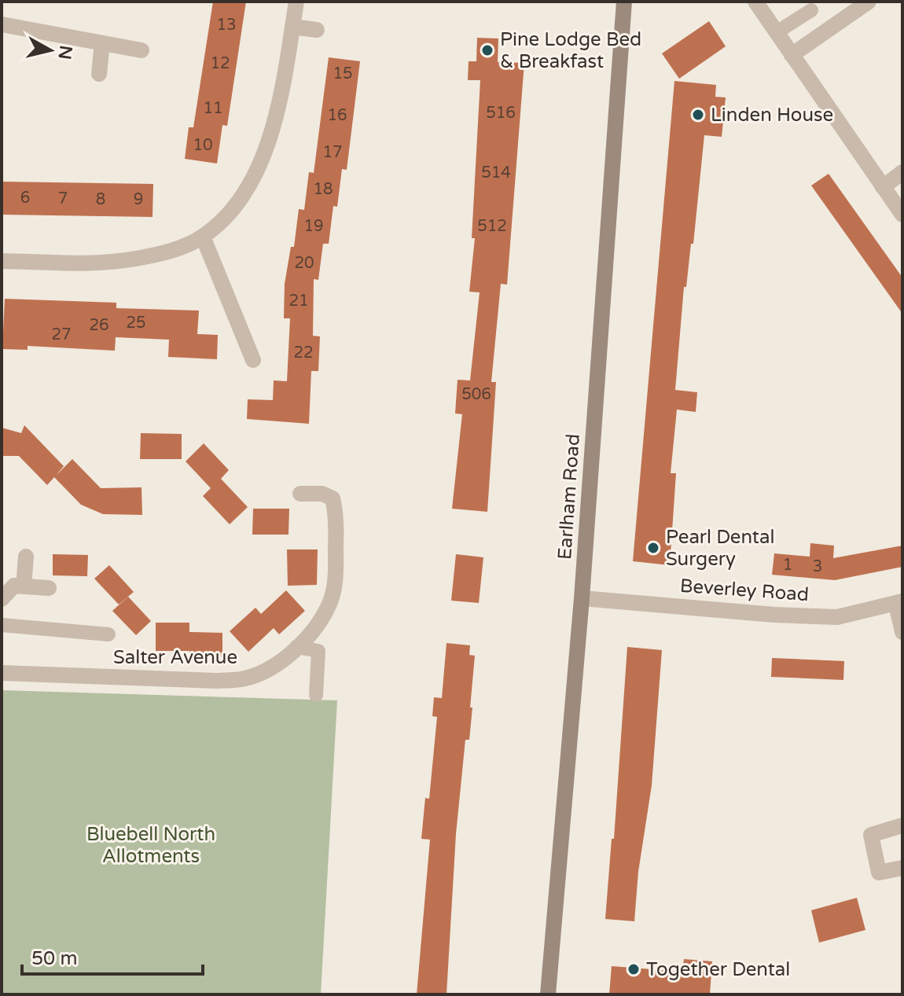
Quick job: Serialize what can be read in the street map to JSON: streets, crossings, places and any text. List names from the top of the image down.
{
  "streets": {
    "main road": ["Earlham Road"],
    "street": ["Beverley Road", "Salter Avenue"]
  },
  "crossings": [
    ["Earlham Road", "Beverley Road"]
  ],
  "parks": ["Bluebell North Allotments"],
  "places": [
    "Pine Lodge Bed & Breakfast",
    "Linden House",
    "Pearl Dental Surgery",
    "Together Dental"
  ],
  "house_numbers": [
    "13",
    "12",
    "15",
    "11",
    "516",
    "16",
    "10",
    "17",
    "514",
    "18",
    "6",
    "7",
    "8",
    "9",
    "19",
    "512",
    "20",
    "21",
    "25",
    "26",
    "27",
    "22",
    "506",
    "1",
    "3"
  ],
  "scale_bar": "50 m",
  "north": "right"
}
